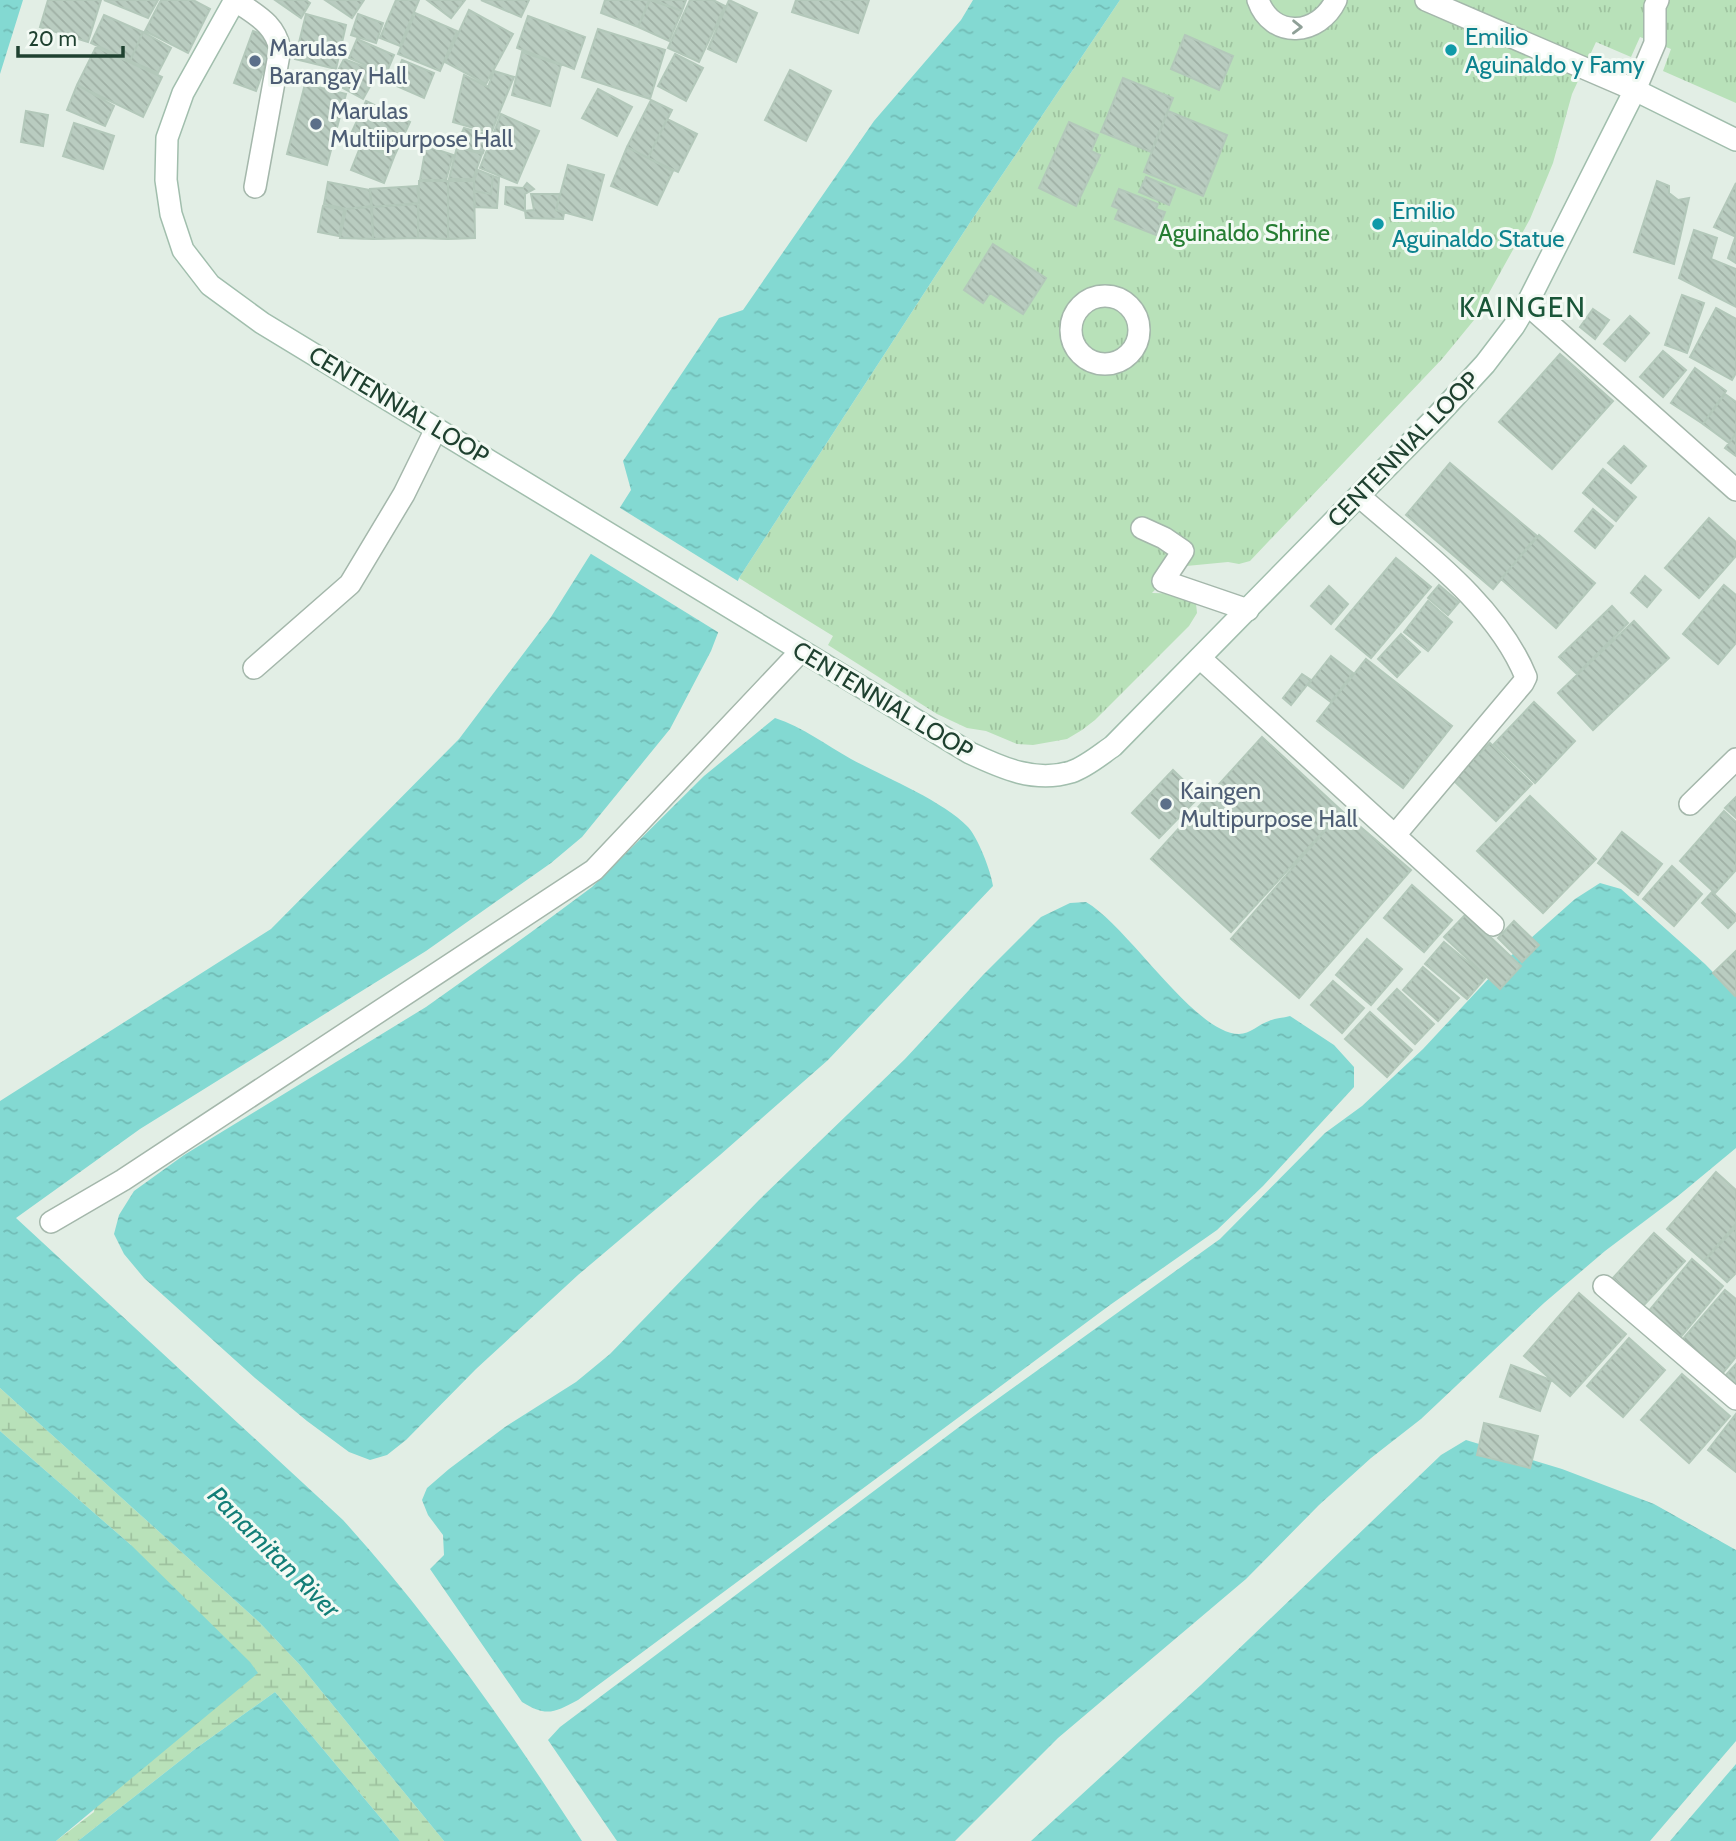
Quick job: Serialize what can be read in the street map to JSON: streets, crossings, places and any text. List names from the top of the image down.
{
  "streets": {
    "main road": ["CENTENNIAL LOOP"]
  },
  "districts": ["KAINGEN"],
  "water": ["Panamitan River"],
  "parks": ["Aguinaldo Shrine"],
  "places": [
    "Emilio Aguinaldo y Famy",
    "Marulas Barangay Hall",
    "Marulas Multiipurpose Hall",
    "Emilio Aguinaldo Statue",
    "Kaingen Multipurpose Hall"
  ],
  "scale_bar": "20 m"
}
